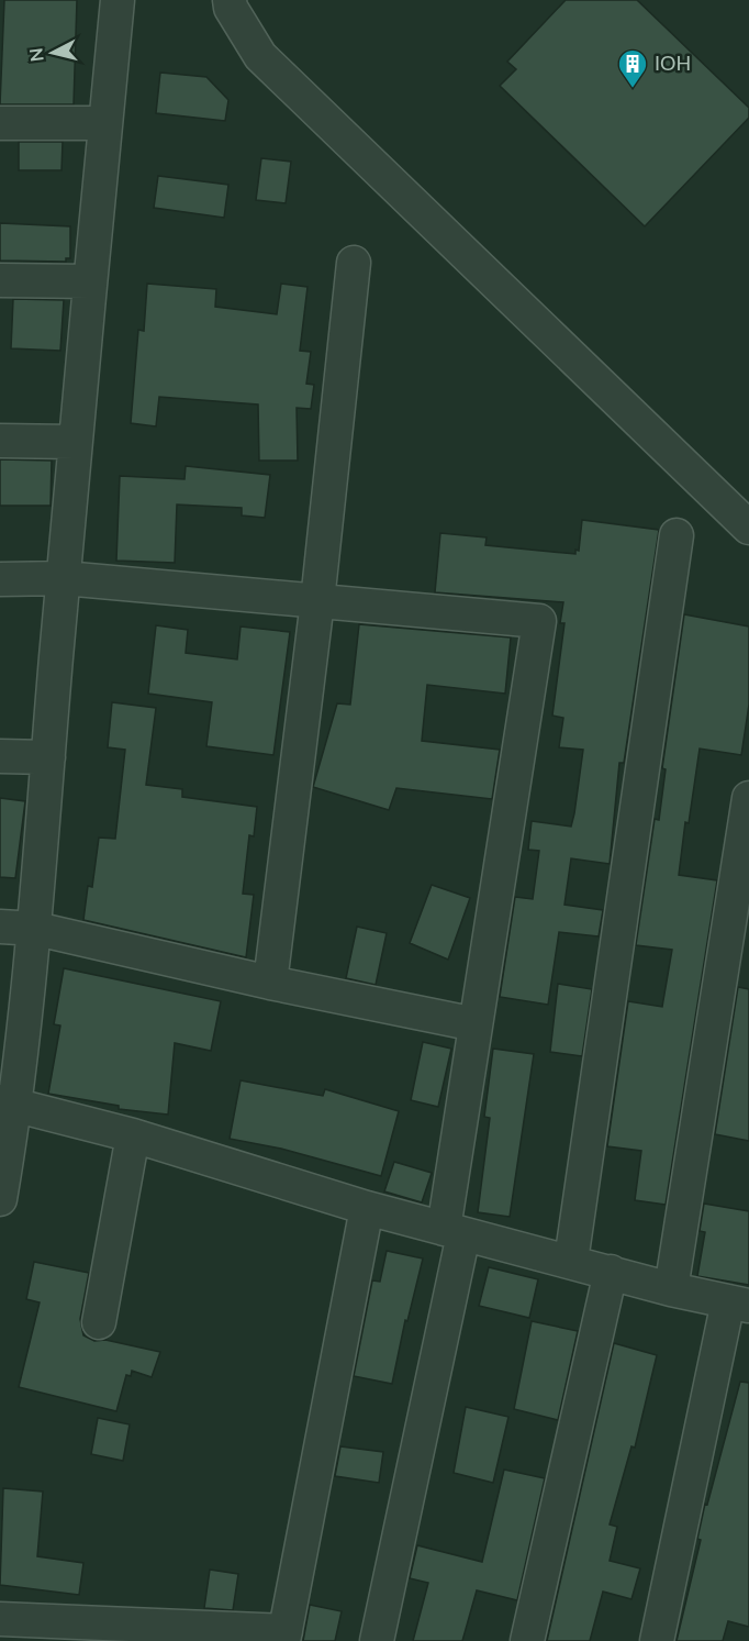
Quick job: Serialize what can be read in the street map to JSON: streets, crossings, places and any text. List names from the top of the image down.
{
  "places": {
    "building": ["IOH"]
  },
  "north": "left"
}
